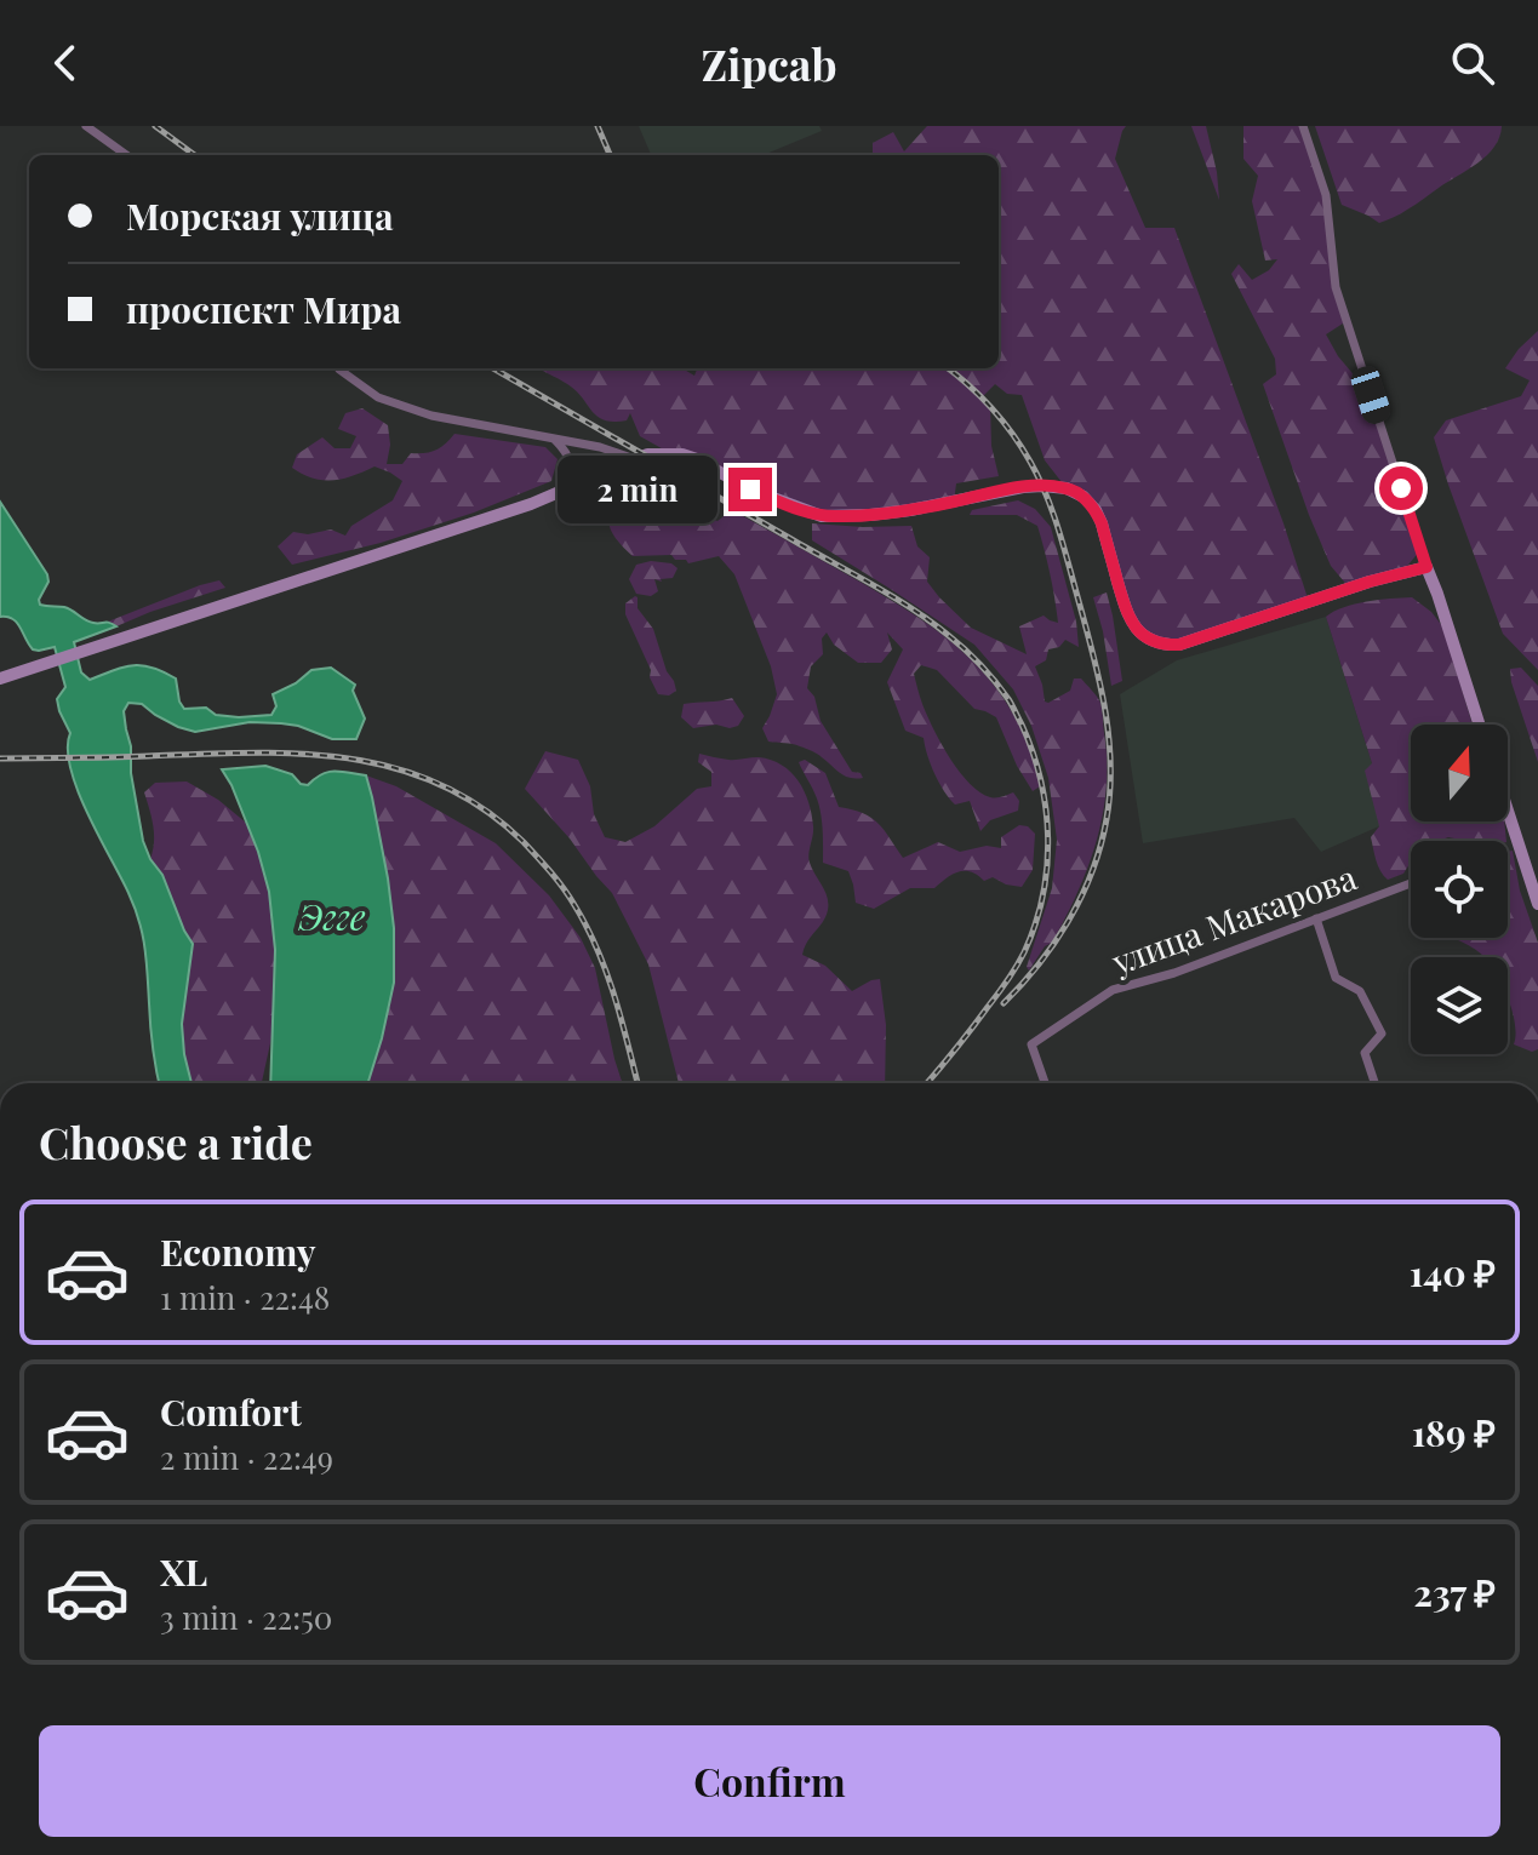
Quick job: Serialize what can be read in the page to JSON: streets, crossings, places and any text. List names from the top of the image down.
{
  "streets": {
    "street": ["улица Макарова"]
  },
  "water": ["Эгге"],
  "north": "top",
  "page": {
    "header": "Zipcab",
    "banner": ["Морская улица", "проспект Мира"],
    "bubble": "2 min",
    "heading": "Choose a ride",
    "list": [
      {
        "name": "Economy",
        "note": "1 min · 22:48",
        "value": "140 ₽"
      },
      {
        "name": "Comfort",
        "note": "2 min · 22:49",
        "value": "189 ₽"
      },
      {
        "name": "XL",
        "note": "3 min · 22:50",
        "value": "237 ₽"
      }
    ],
    "buttons": "Confirm"
  }
}
